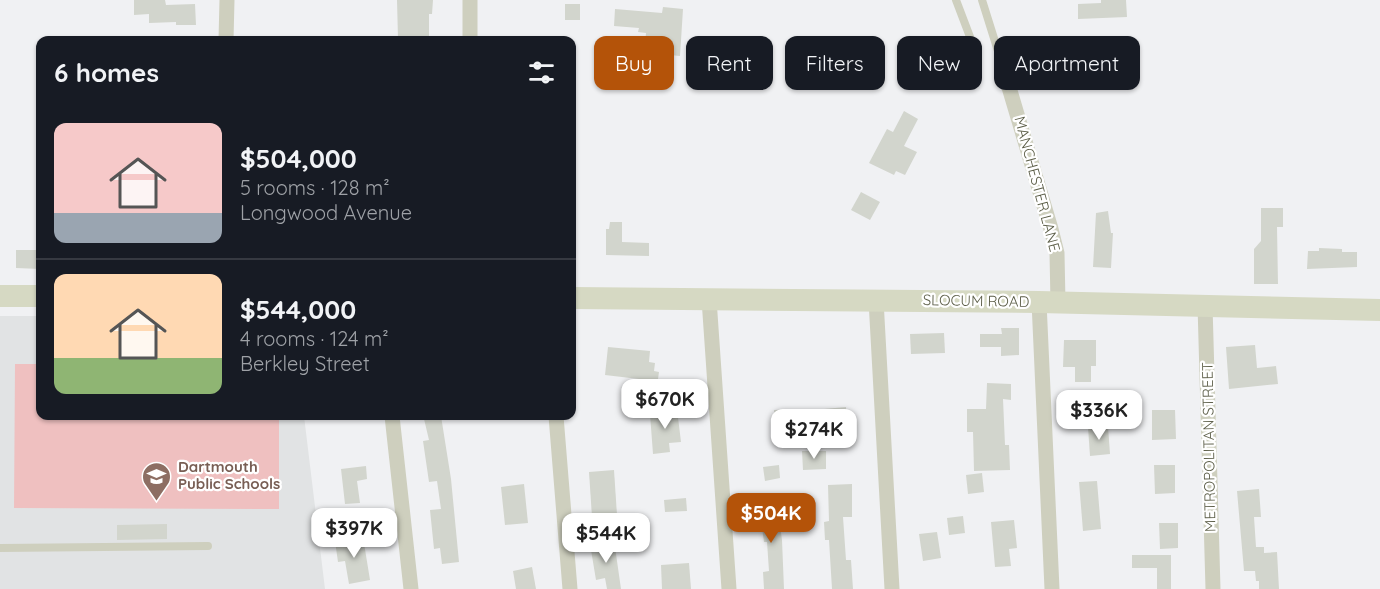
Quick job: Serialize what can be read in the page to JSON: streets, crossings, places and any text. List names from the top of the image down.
{
  "streets": {
    "main road": ["SLOCUM ROAD"],
    "street": ["MANCHESTER LANE", "METROPOLITAN STREET"]
  },
  "crossings": [
    ["MANCHESTER LANE", "SLOCUM ROAD"],
    ["SLOCUM ROAD", "METROPOLITAN STREET"]
  ],
  "places": {
    "school or university": ["Dartmouth Public Schools"]
  },
  "page": {
    "chip": [
      "Buy",
      "Rent",
      "Filters",
      "New",
      "Apartment"
    ],
    "heading": "6 homes",
    "list": [
      {
        "name": "$504,000",
        "note": "5 rooms · 128 m² · Longwood Avenue"
      },
      {
        "name": "$544,000",
        "note": "4 rooms · 124 m² · Berkley Street"
      }
    ],
    "price": [
      "$670K",
      "$336K",
      "$274K",
      "$504K",
      "$397K",
      "$544K"
    ]
  }
}
